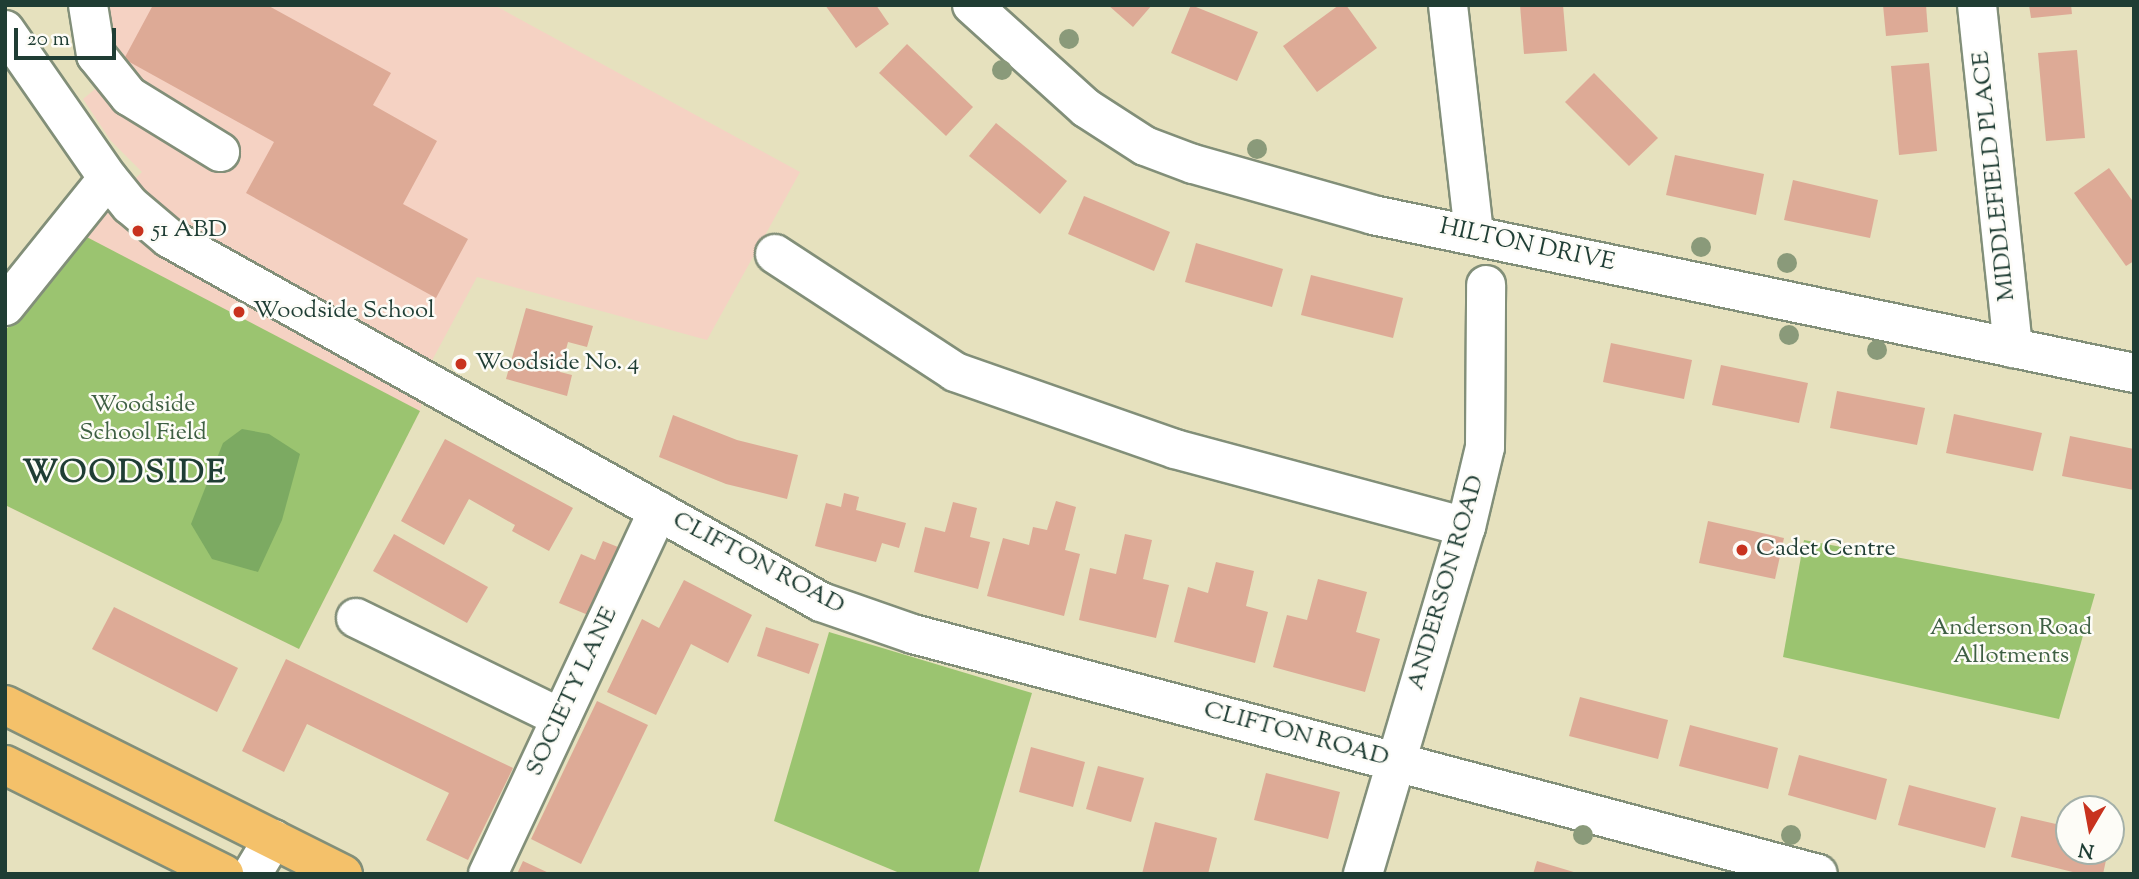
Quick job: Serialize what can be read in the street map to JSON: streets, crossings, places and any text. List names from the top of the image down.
{
  "streets": {
    "street": [
      "MIDDLEFIELD PLACE",
      "HILTON DRIVE",
      "CLIFTON ROAD",
      "ANDERSON ROAD",
      "SOCIETY LANE"
    ]
  },
  "crossings": [
    ["MIDDLEFIELD PLACE", "HILTON DRIVE"],
    ["CLIFTON ROAD", "ANDERSON ROAD"],
    ["CLIFTON ROAD", "SOCIETY LANE"]
  ],
  "districts": ["WOODSIDE"],
  "parks": ["Woodside School Field", "Anderson Road Allotments"],
  "places": [
    "51 ABD",
    "Woodside School",
    "Woodside No. 4",
    "Cadet Centre"
  ],
  "scale_bar": "20 m",
  "north": "bottom"
}
